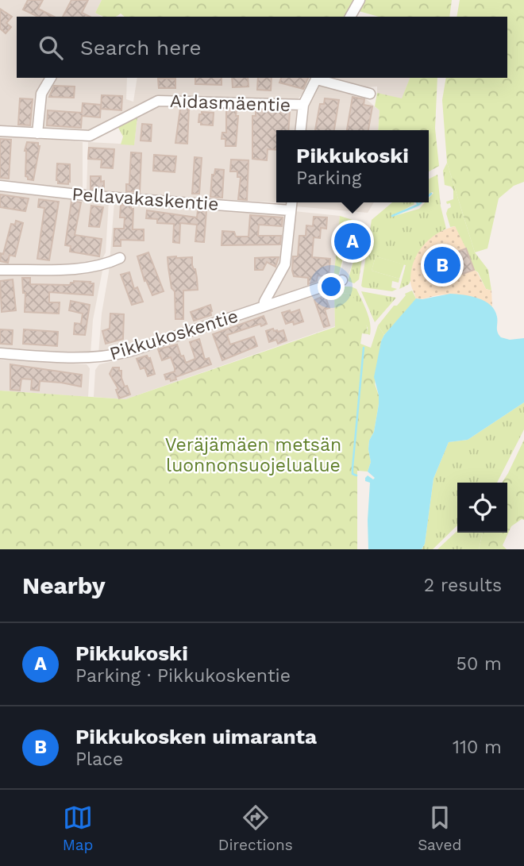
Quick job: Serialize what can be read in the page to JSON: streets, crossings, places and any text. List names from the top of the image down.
{
  "streets": {
    "street": ["Aidasmäentie", "Pellavakaskentie", "Pikkukoskentie"]
  },
  "parks": ["Veräjämäen metsän luonnonsuojelualue"],
  "page": {
    "search": "Search here",
    "popup": ["Pikkukoski", "Parking"],
    "pins": ["A", "B"],
    "heading": ["Nearby", "2 results"],
    "list": [
      {
        "mark": "A",
        "name": "Pikkukoski",
        "note": "Parking · Pikkukoskentie",
        "value": "50 m"
      },
      {
        "mark": "B",
        "name": "Pikkukosken uimaranta",
        "note": "Place",
        "value": "110 m"
      }
    ],
    "nav": ["Map", "Directions", "Saved"]
  }
}
